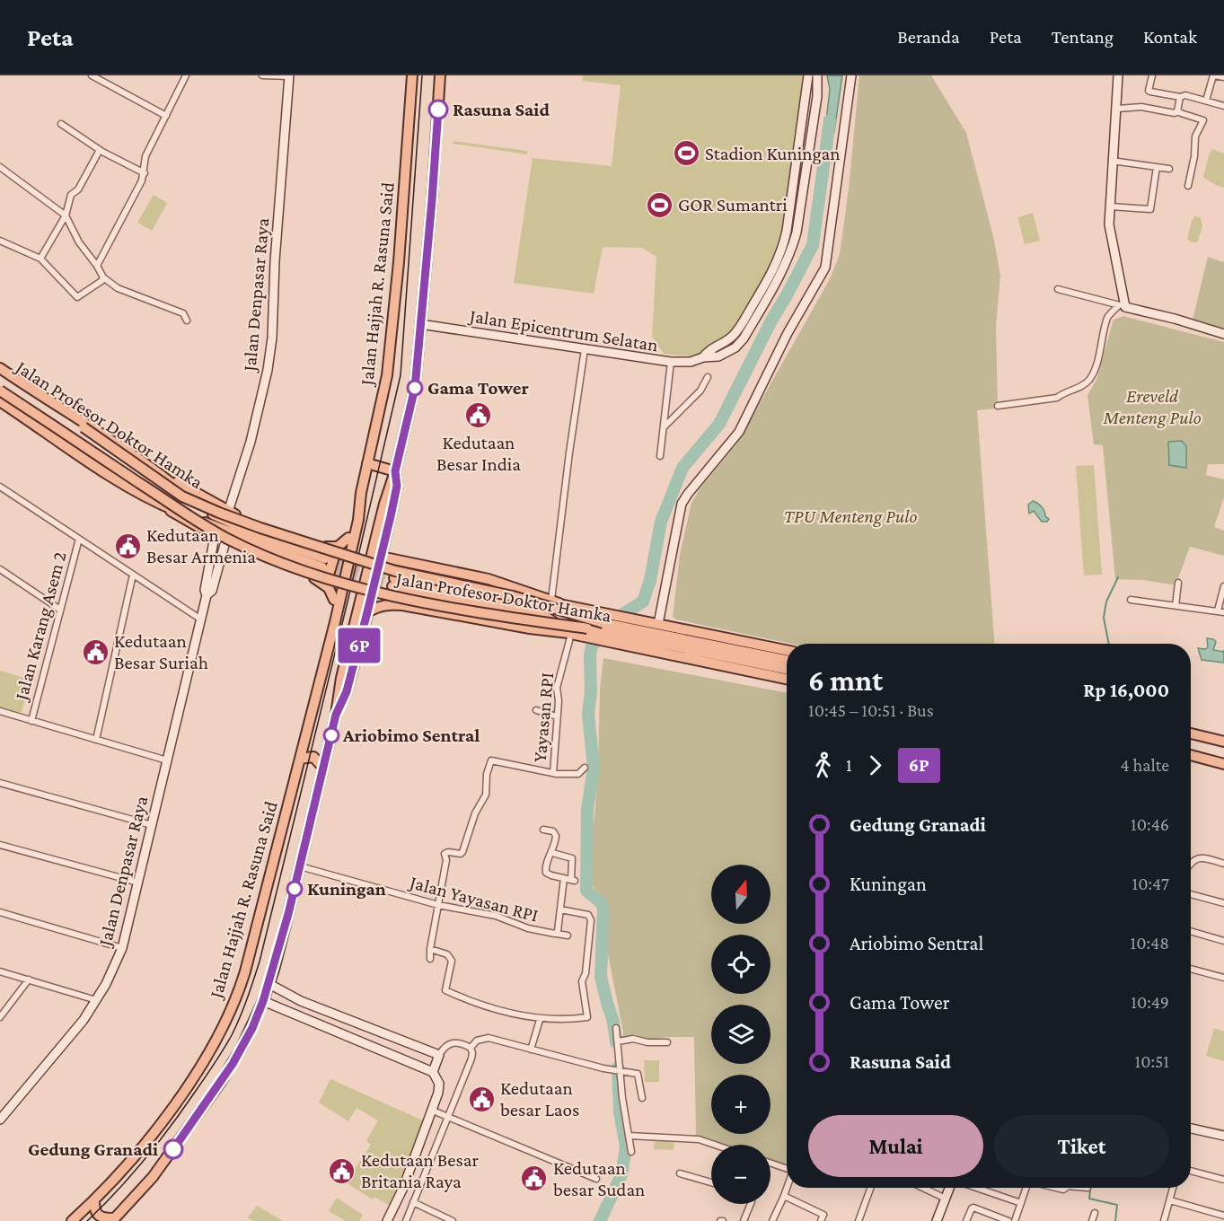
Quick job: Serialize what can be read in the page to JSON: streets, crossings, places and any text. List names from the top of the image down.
{
  "streets": {
    "main road": ["Jalan Hajjah R. Rasuna Said", "Jalan Profesor Doktor Hamka"],
    "street": [
      "Jalan Denpasar Raya",
      "Jalan Epicentrum Selatan",
      "Jalan Karang Asem 2",
      "Yayasan RPI",
      "Jalan Yayasan RPI"
    ]
  },
  "parks": ["Ereveld Menteng Pulo", "TPU Menteng Pulo"],
  "places": {
    "other": [
      "Rasuna Said",
      "Gama Tower",
      "Ariobimo Sentral",
      "Kuningan",
      "Gedung Granadi"
    ],
    "sports": ["Stadion Kuningan", "GOR Sumantri"],
    "public building": [
      "Kedutaan Besar India",
      "Kedutaan Besar Armenia",
      "Kedutaan Besar Suriah",
      "Kedutaan besar Laos",
      "Kedutaan Besar Britania Raya",
      "Kedutaan besar Sudan"
    ]
  },
  "lines": ["bus line 6P"],
  "north": "top",
  "page": {
    "header": "Peta",
    "nav": [
      "Beranda",
      "Peta",
      "Tentang",
      "Kontak"
    ],
    "on_map": "6P",
    "heading": ["6 mnt", "10:45 – 10:51 · Bus", "Rp 16,000"],
    "legs": ["1", "6P", "4 halte"],
    "list": [
      {
        "name": "Gedung Granadi",
        "value": "10:46"
      },
      {
        "name": "Kuningan",
        "value": "10:47"
      },
      {
        "name": "Ariobimo Sentral",
        "value": "10:48"
      },
      {
        "name": "Gama Tower",
        "value": "10:49"
      },
      {
        "name": "Rasuna Said",
        "value": "10:51"
      }
    ],
    "map_buttons": ["+", "−"],
    "buttons": ["Mulai", "Tiket"]
  }
}
